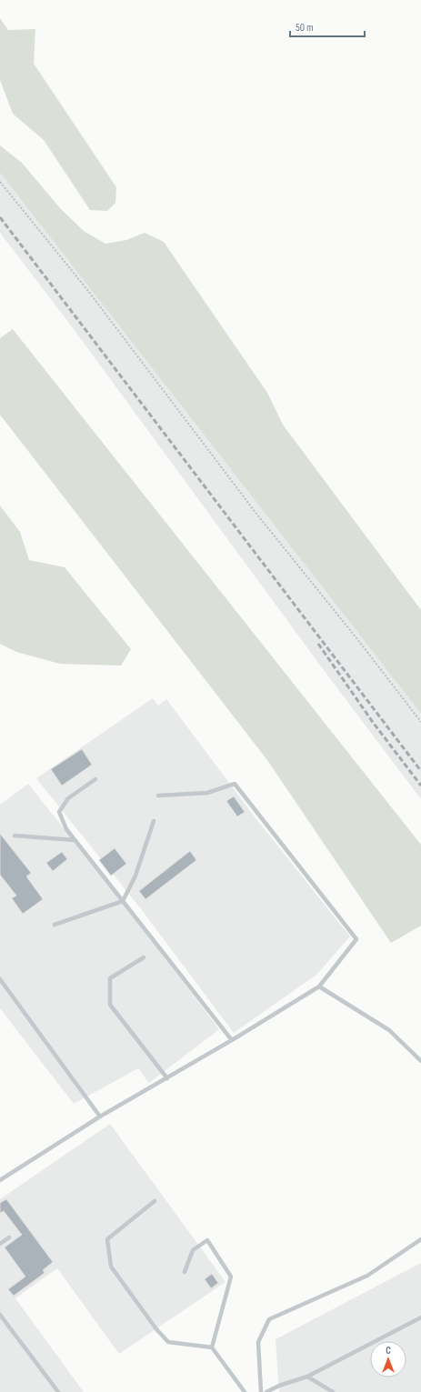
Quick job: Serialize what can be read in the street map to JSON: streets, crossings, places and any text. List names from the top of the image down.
{
  "scale_bar": "50 m",
  "north": "top"
}
